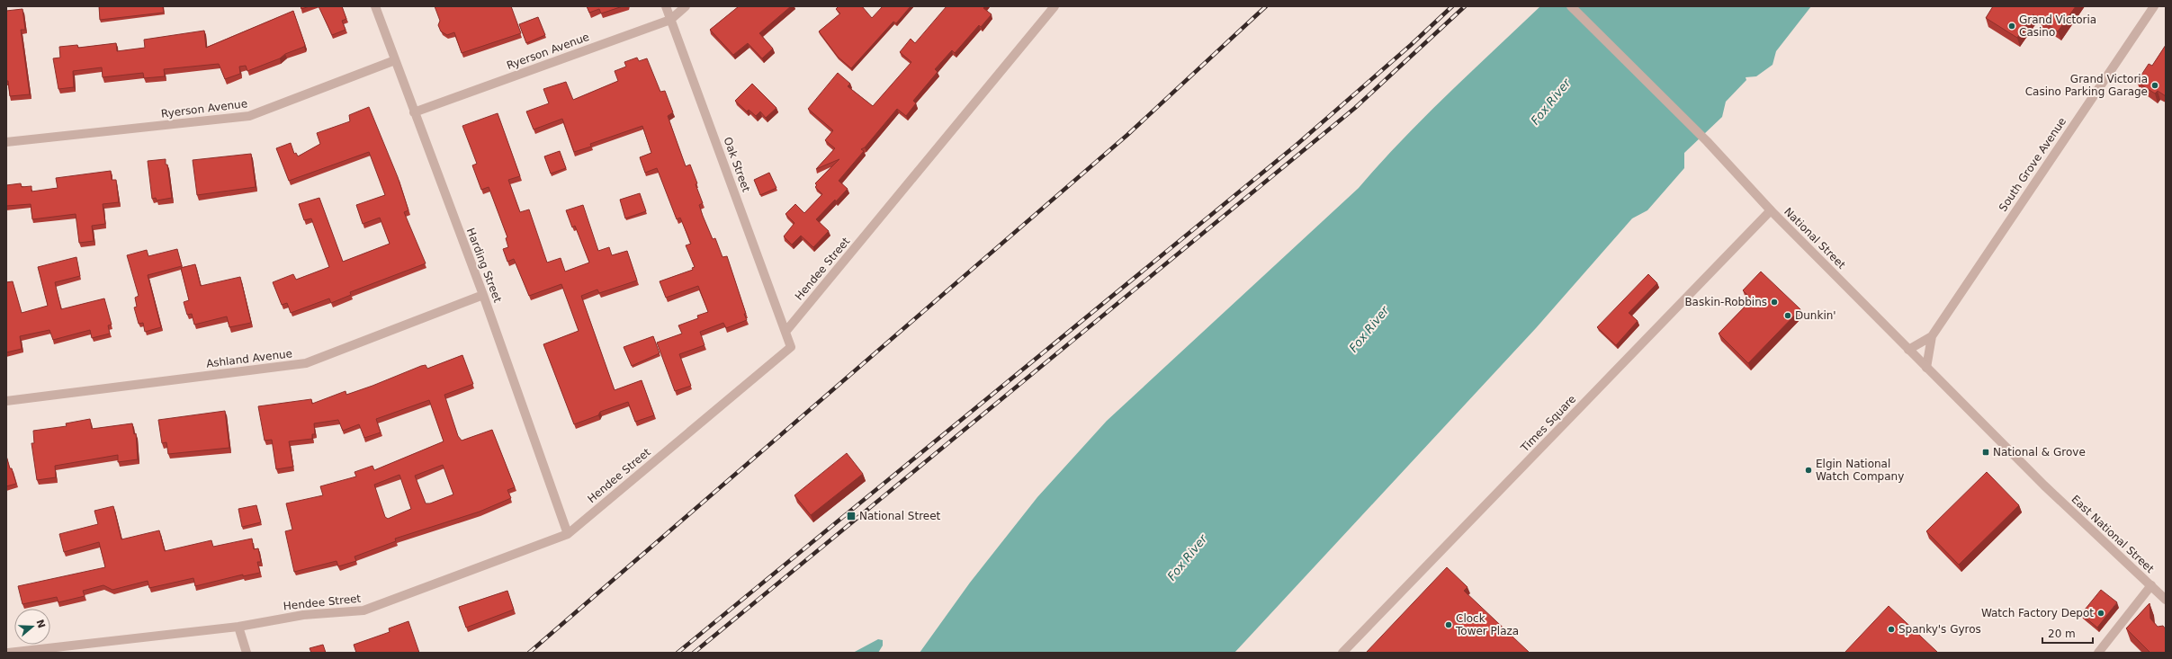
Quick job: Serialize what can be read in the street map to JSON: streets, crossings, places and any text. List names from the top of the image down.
{
  "streets": {
    "street": [
      "Ryerson Avenue",
      "Oak Street",
      "South Grove Avenue",
      "National Street",
      "Harding Street",
      "Hendee Street",
      "Ashland Avenue",
      "Times Square",
      "East National Street"
    ]
  },
  "crossings": [
    ["Ryerson Avenue", "Oak Street"],
    ["Ryerson Avenue", "Harding Street"],
    ["Oak Street", "Hendee Street"],
    ["South Grove Avenue", "National Street"],
    ["National Street", "Times Square"],
    ["National Street", "East National Street"],
    ["Harding Street", "Hendee Street"],
    ["Harding Street", "Ashland Avenue"]
  ],
  "water": ["Fox River"],
  "places": {
    "other": [
      "Grand Victoria Casino",
      "Grand Victoria Casino Parking Garage",
      "Baskin-Robbins",
      "Dunkin'",
      "Elgin National Watch Company",
      "Watch Factory Depot",
      "Clock Tower Plaza",
      "Spanky's Gyros"
    ],
    "transit": ["National & Grove", "National Street"]
  },
  "scale_bar": "20 m",
  "north": "right"
}
